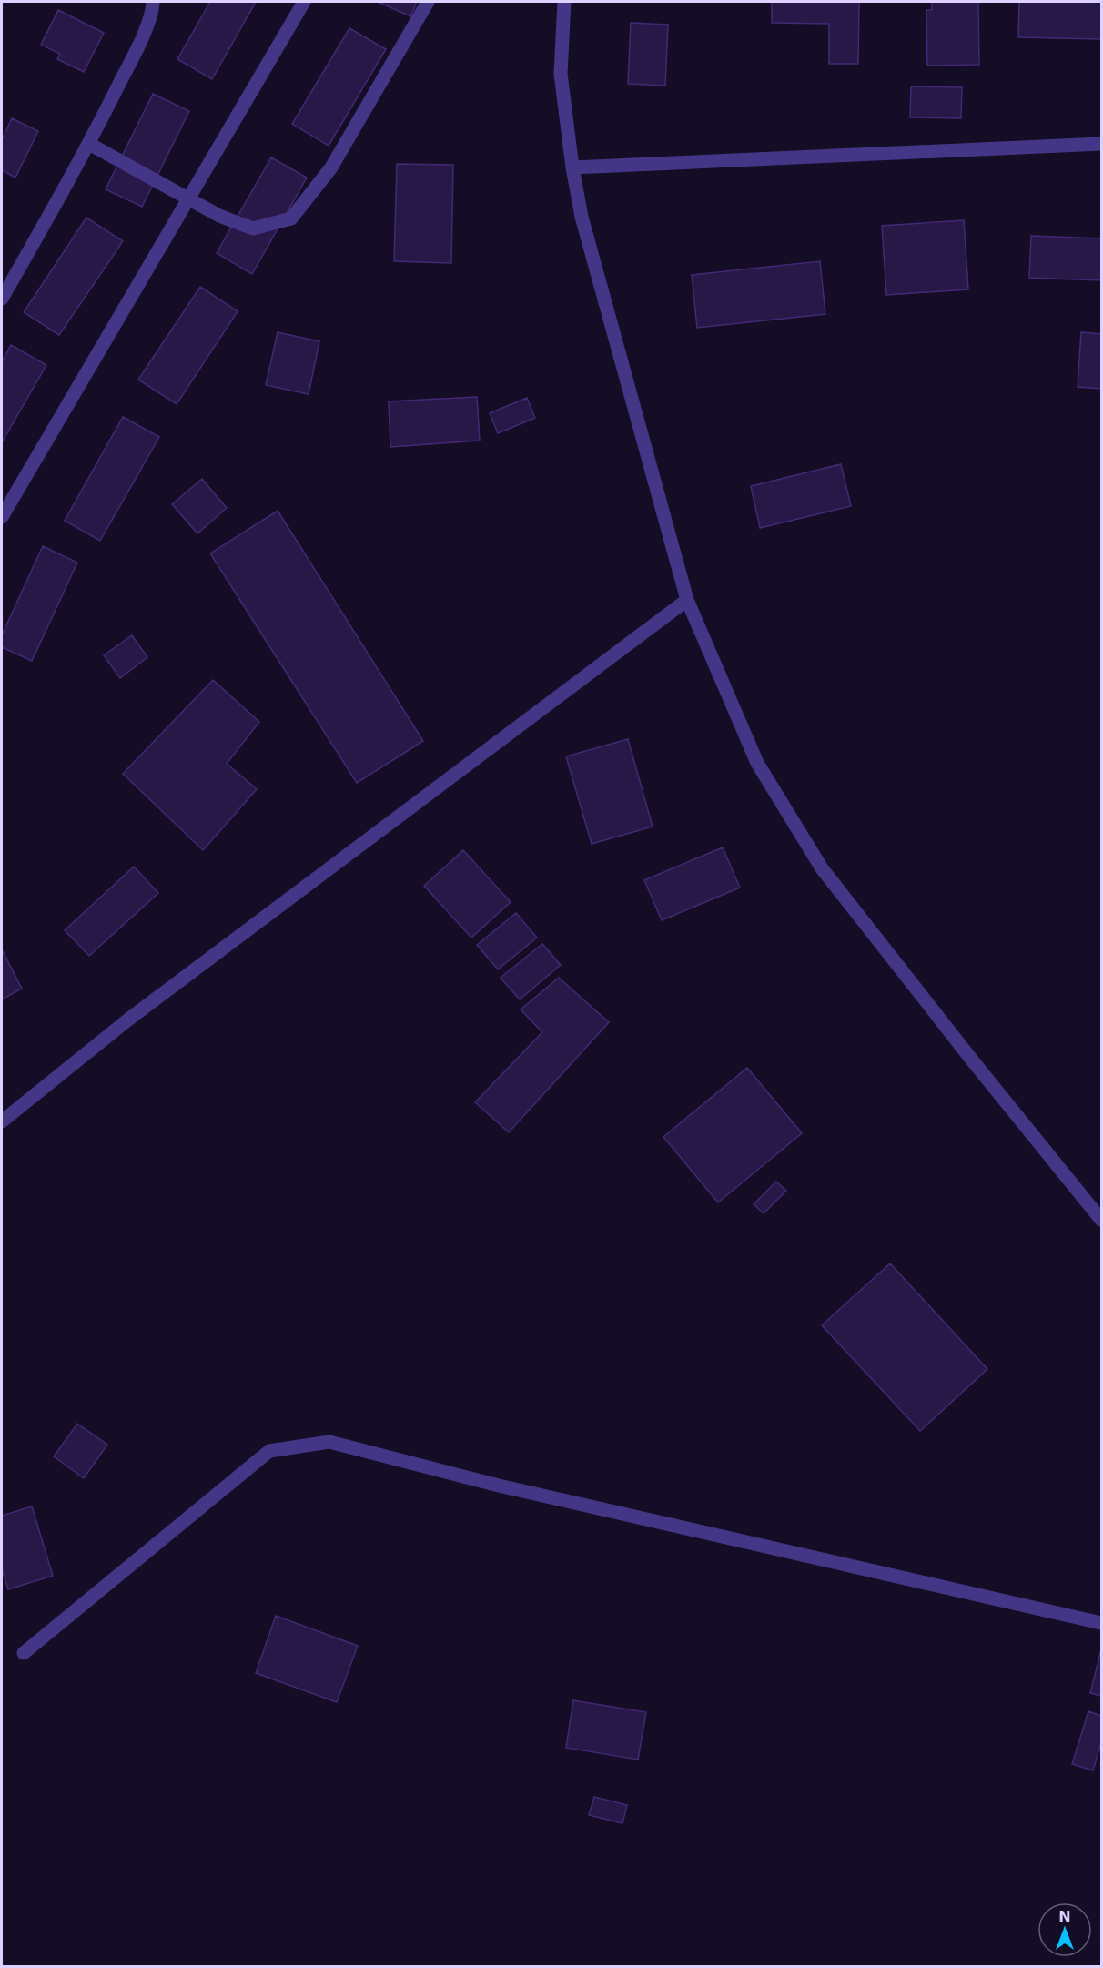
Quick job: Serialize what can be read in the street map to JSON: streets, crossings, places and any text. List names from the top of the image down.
{
  "north": "top"
}
